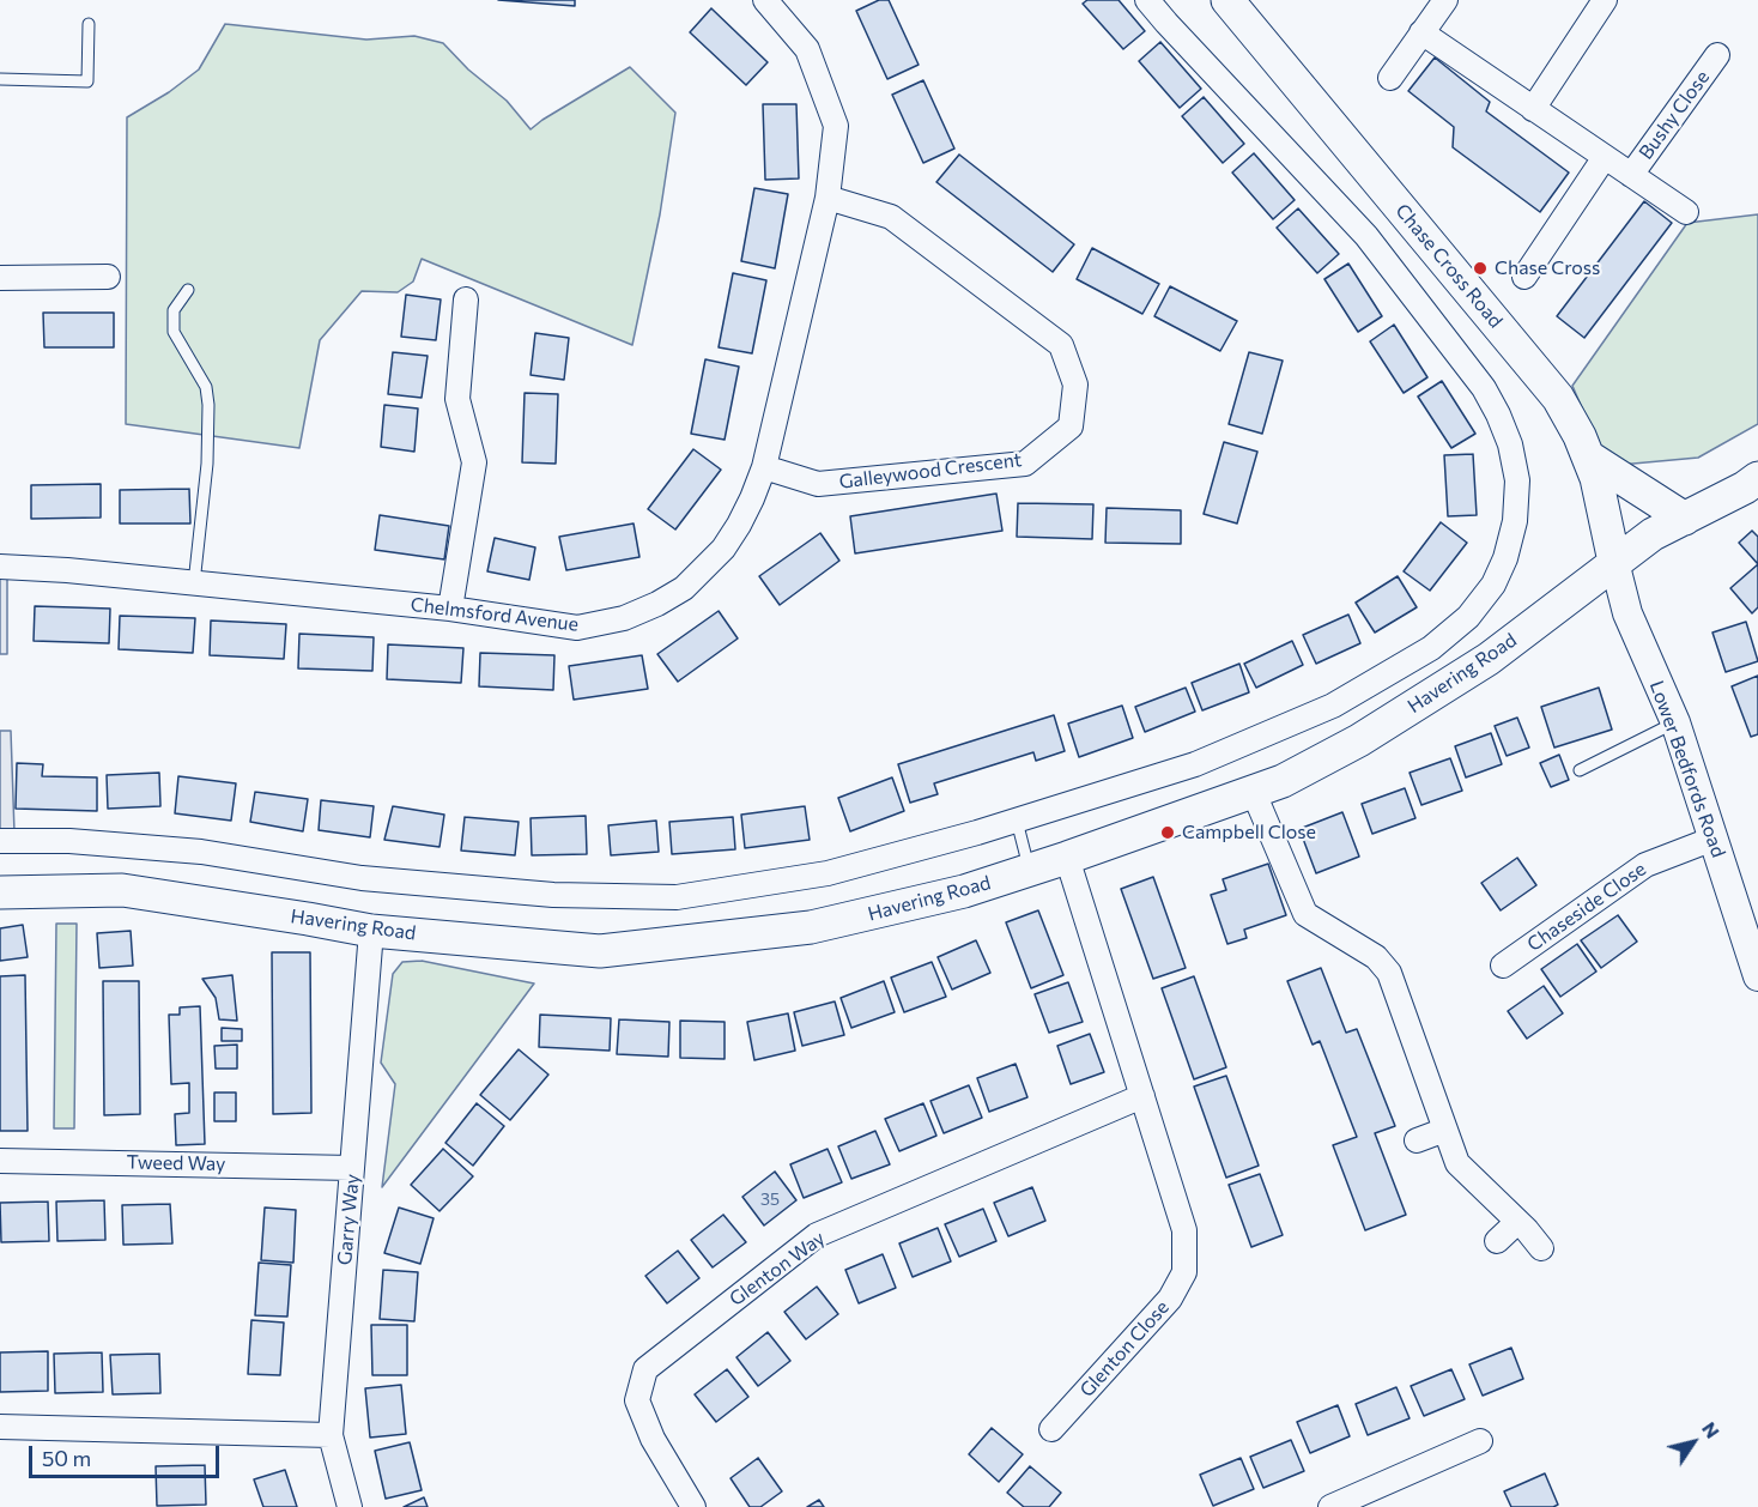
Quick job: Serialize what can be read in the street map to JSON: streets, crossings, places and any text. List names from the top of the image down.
{
  "streets": {
    "main road": ["Chase Cross Road", "Havering Road"],
    "street": [
      "Bushy Close",
      "Galleywood Crescent",
      "Chelmsford Avenue",
      "Lower Bedfords Road",
      "Chaseside Close",
      "Tweed Way",
      "Garry Way",
      "Glenton Way",
      "Glenton Close"
    ]
  },
  "crossings": [
    ["Chase Cross Road", "Havering Road"],
    ["Chase Cross Road", "Lower Bedfords Road"],
    ["Galleywood Crescent", "Chelmsford Avenue"],
    ["Havering Road", "Lower Bedfords Road"],
    ["Havering Road", "Garry Way"],
    ["Havering Road", "Glenton Close"],
    ["Lower Bedfords Road", "Chaseside Close"],
    ["Tweed Way", "Garry Way"],
    ["Glenton Way", "Glenton Close"]
  ],
  "places": ["Chase Cross", "Campbell Close"],
  "house_numbers": ["35"],
  "scale_bar": "50 m",
  "north": "top right"
}
